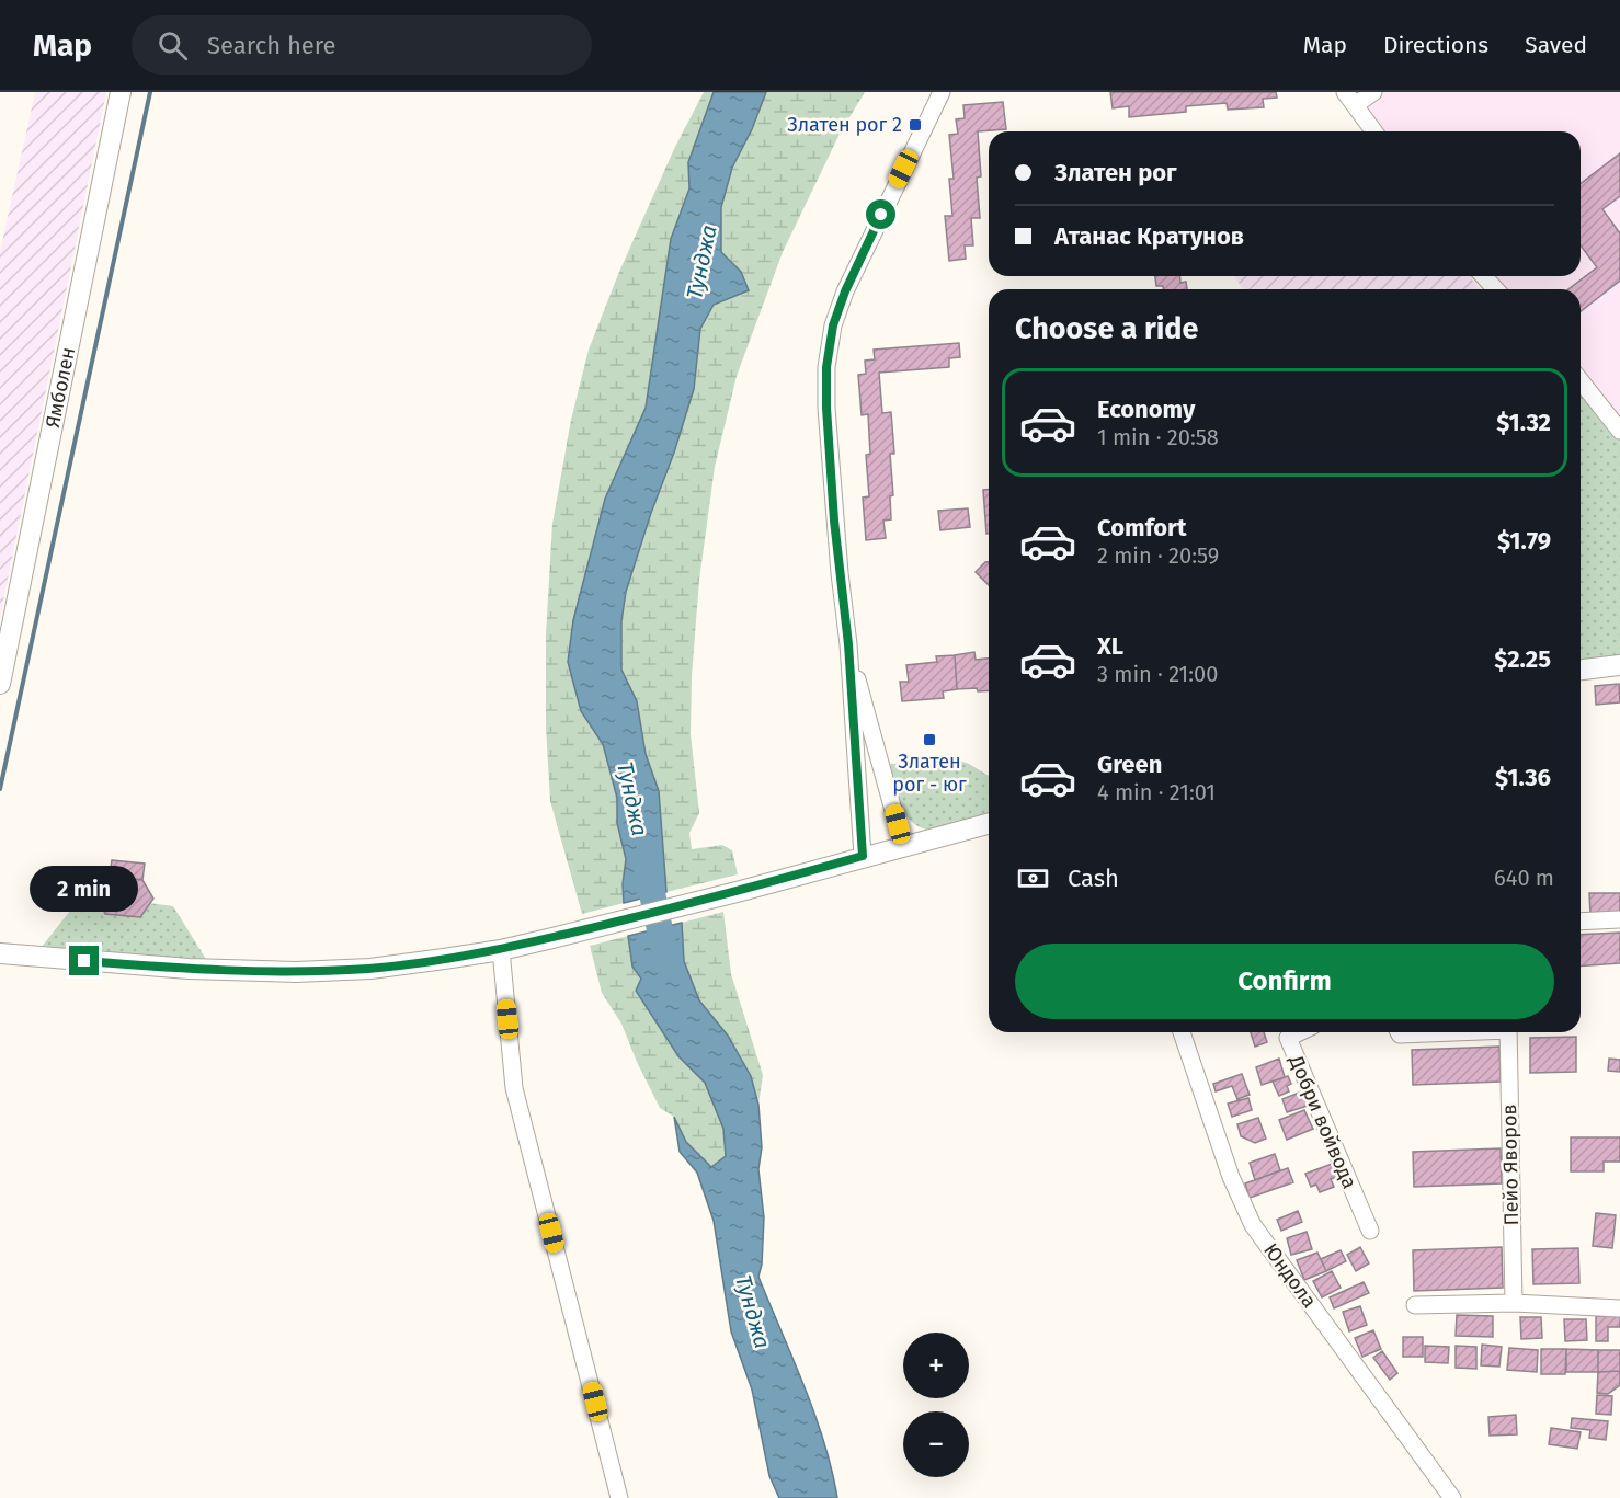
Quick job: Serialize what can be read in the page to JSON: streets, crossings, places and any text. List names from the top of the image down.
{
  "streets": {
    "main road": ["Ямболен"],
    "street": ["Добри войвода", "Пейо Яворов", "Юндола"]
  },
  "water": ["Тунджа"],
  "places": {
    "transit": ["Златен рог 2", "Златен рог - юг"]
  },
  "page": {
    "header": "Map",
    "search": "Search here",
    "nav": ["Map", "Directions", "Saved"],
    "banner": ["Златен рог", "Атанас Кратунов"],
    "heading": "Choose a ride",
    "list": [
      {
        "name": "Economy",
        "note": "1 min · 20:58",
        "value": "$1.32"
      },
      {
        "name": "Comfort",
        "note": "2 min · 20:59",
        "value": "$1.79"
      },
      {
        "name": "XL",
        "note": "3 min · 21:00",
        "value": "$2.25"
      },
      {
        "name": "Green",
        "note": "4 min · 21:01",
        "value": "$1.36"
      }
    ],
    "pay": ["Cash", "640 m"],
    "bubble": "2 min",
    "buttons": "Confirm",
    "map_buttons": ["+", "−"]
  }
}
